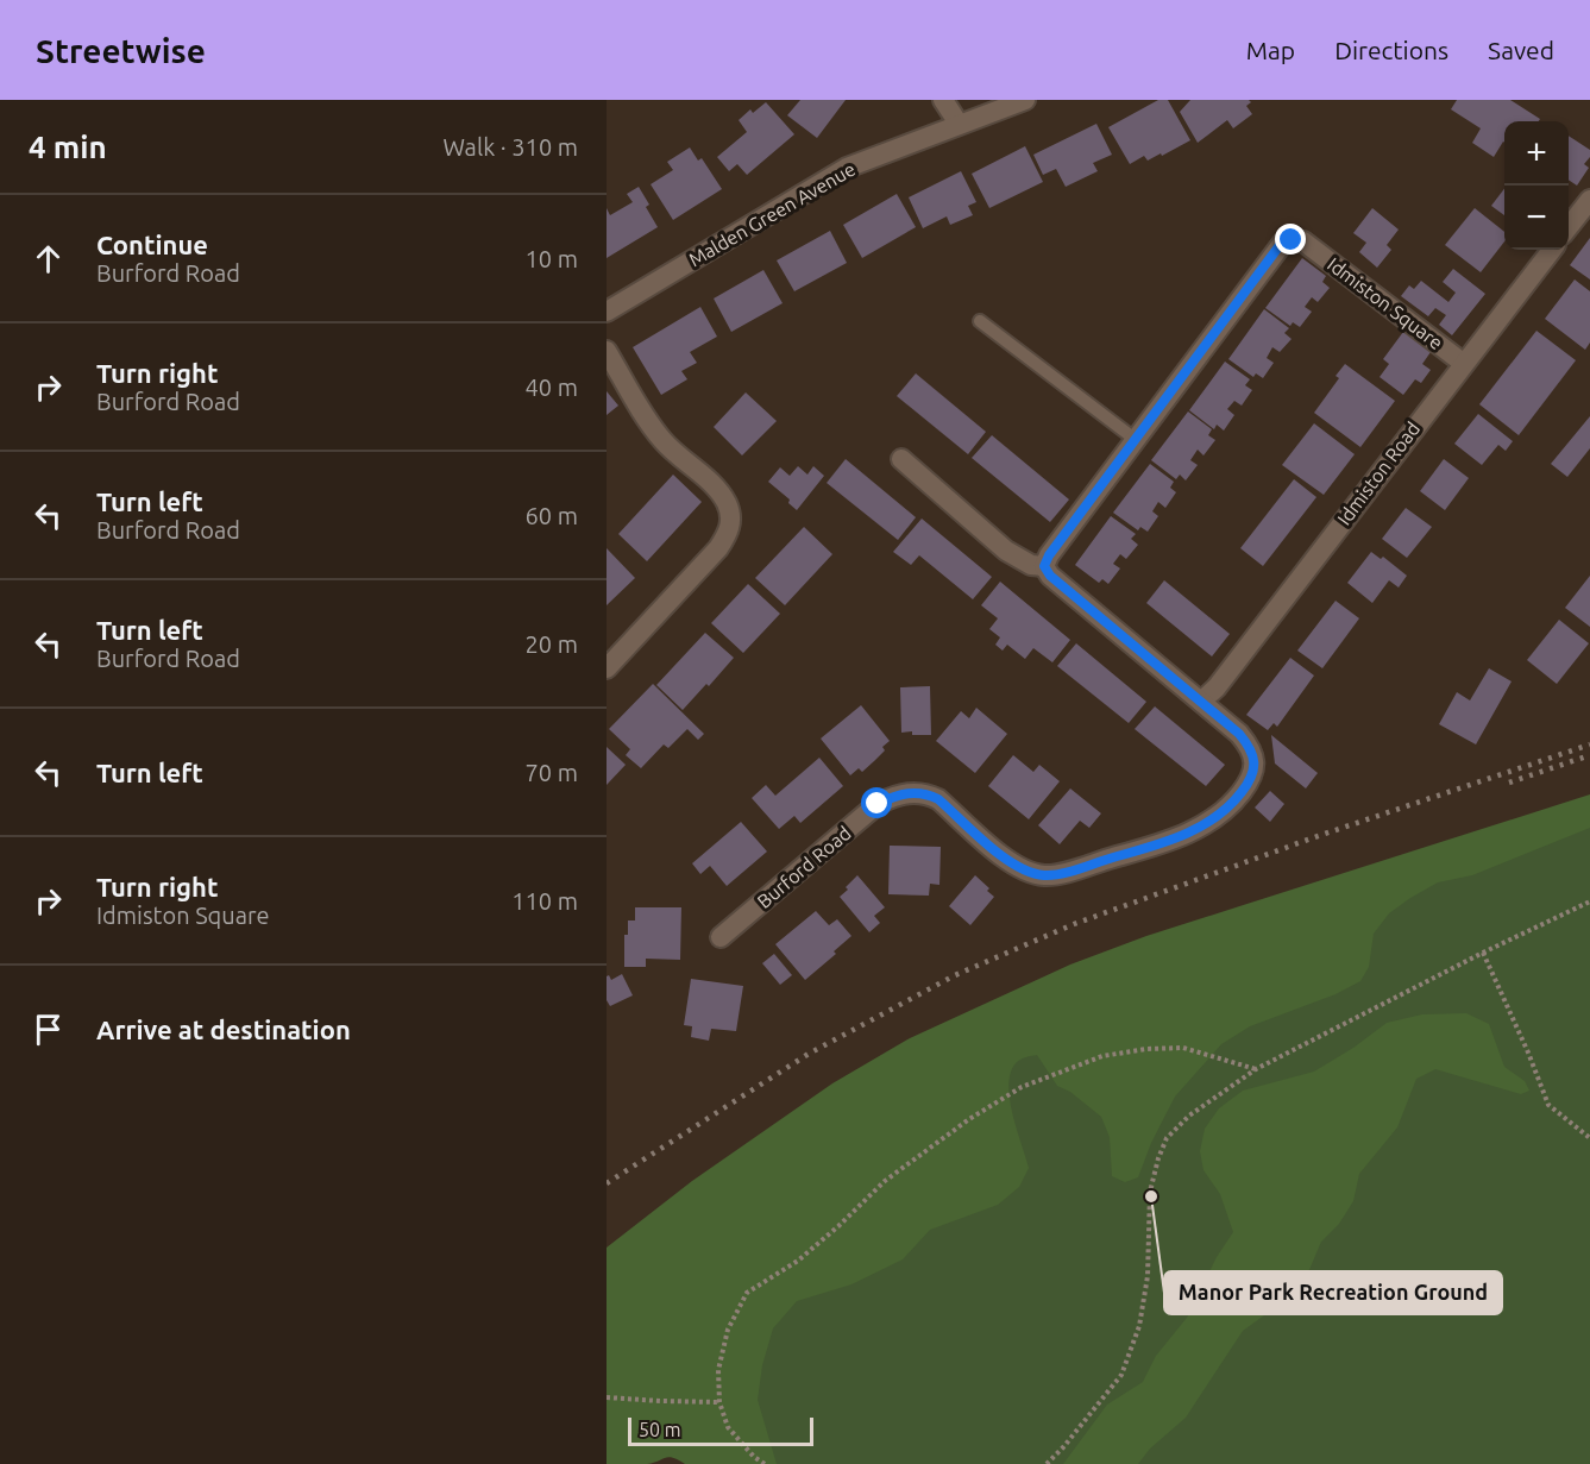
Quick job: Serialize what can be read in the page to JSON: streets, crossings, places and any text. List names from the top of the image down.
{
  "streets": {
    "street": [
      "Malden Green Avenue",
      "Idmiston Square",
      "Idmiston Road",
      "Burford Road"
    ]
  },
  "crossings": [
    ["Idmiston Square", "Idmiston Road"],
    ["Idmiston Road", "Burford Road"]
  ],
  "places": ["Manor Park Recreation Ground"],
  "scale_bar": "50 m",
  "page": {
    "header": "Streetwise",
    "nav": ["Map", "Directions", "Saved"],
    "heading": ["4 min", "Walk · 310 m"],
    "map_buttons": ["+", "−"],
    "list": [
      ["Continue", "Burford Road", "10 m"],
      ["Turn right", "Burford Road", "40 m"],
      ["Turn left", "Burford Road", "60 m"],
      ["Turn left", "Burford Road", "20 m"],
      ["Turn left", "70 m"],
      ["Turn right", "Idmiston Square", "110 m"],
      "Arrive at destination"
    ],
    "scale": "50 m"
  }
}
